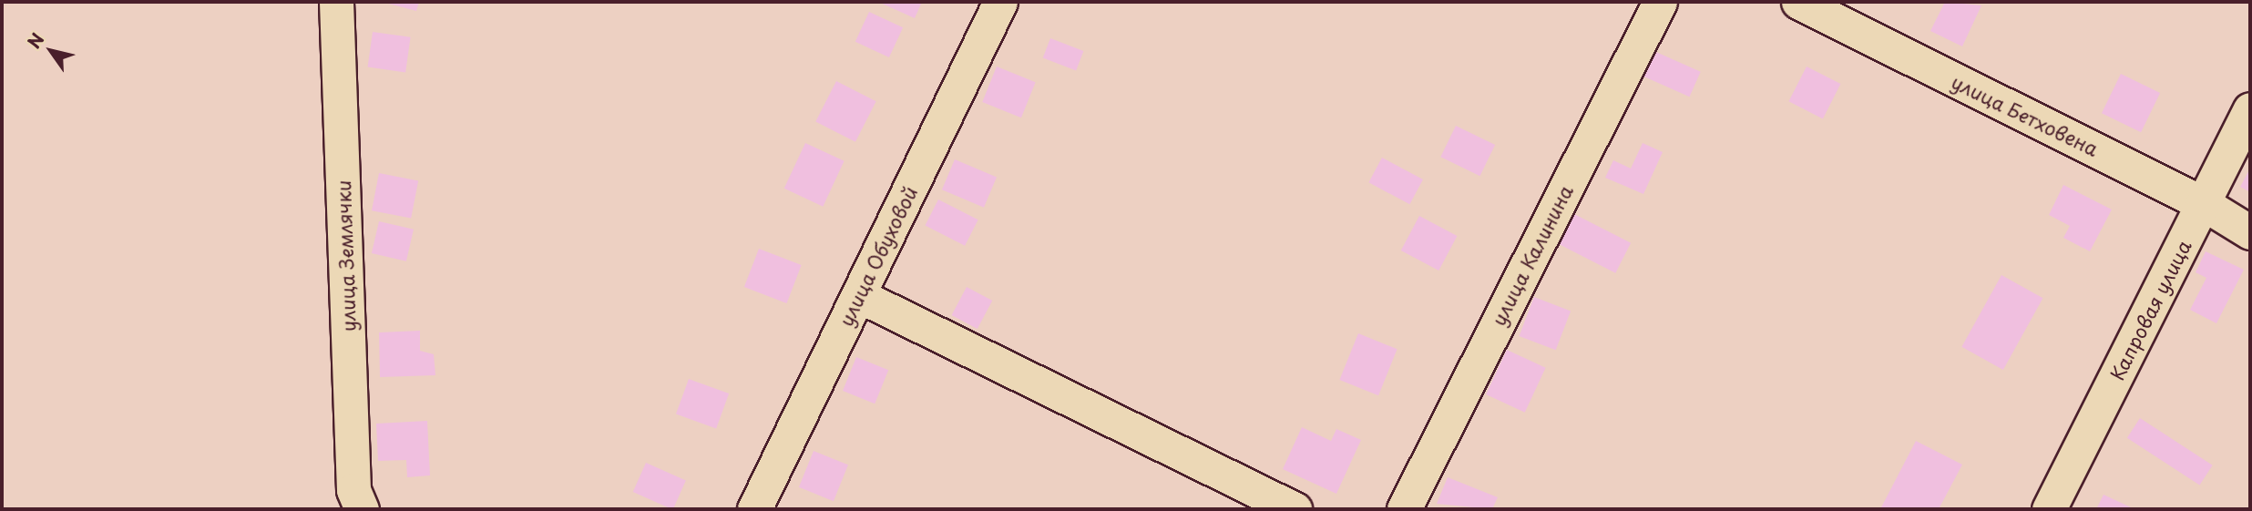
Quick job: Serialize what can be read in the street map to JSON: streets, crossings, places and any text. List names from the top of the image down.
{
  "streets": {
    "street": [
      "улица Бетховена",
      "улица Калинина",
      "улица Землячки",
      "улица Обуховой",
      "Капровая улица"
    ]
  },
  "crossings": [
    ["улица Бетховена", "Капровая улица"]
  ],
  "north": "top left"
}
